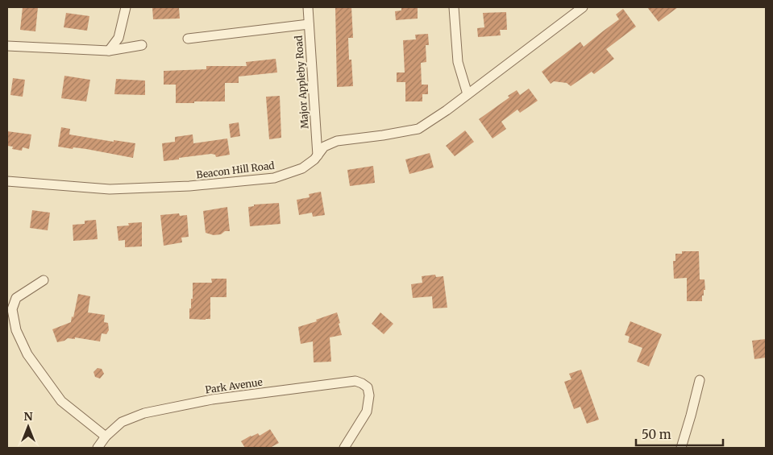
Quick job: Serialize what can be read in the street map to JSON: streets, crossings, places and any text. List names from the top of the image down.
{
  "streets": {
    "street": ["Major Appleby Road", "Beacon Hill Road", "Park Avenue"]
  },
  "crossings": [
    ["Major Appleby Road", "Beacon Hill Road"]
  ],
  "scale_bar": "50 m",
  "north": "top"
}
